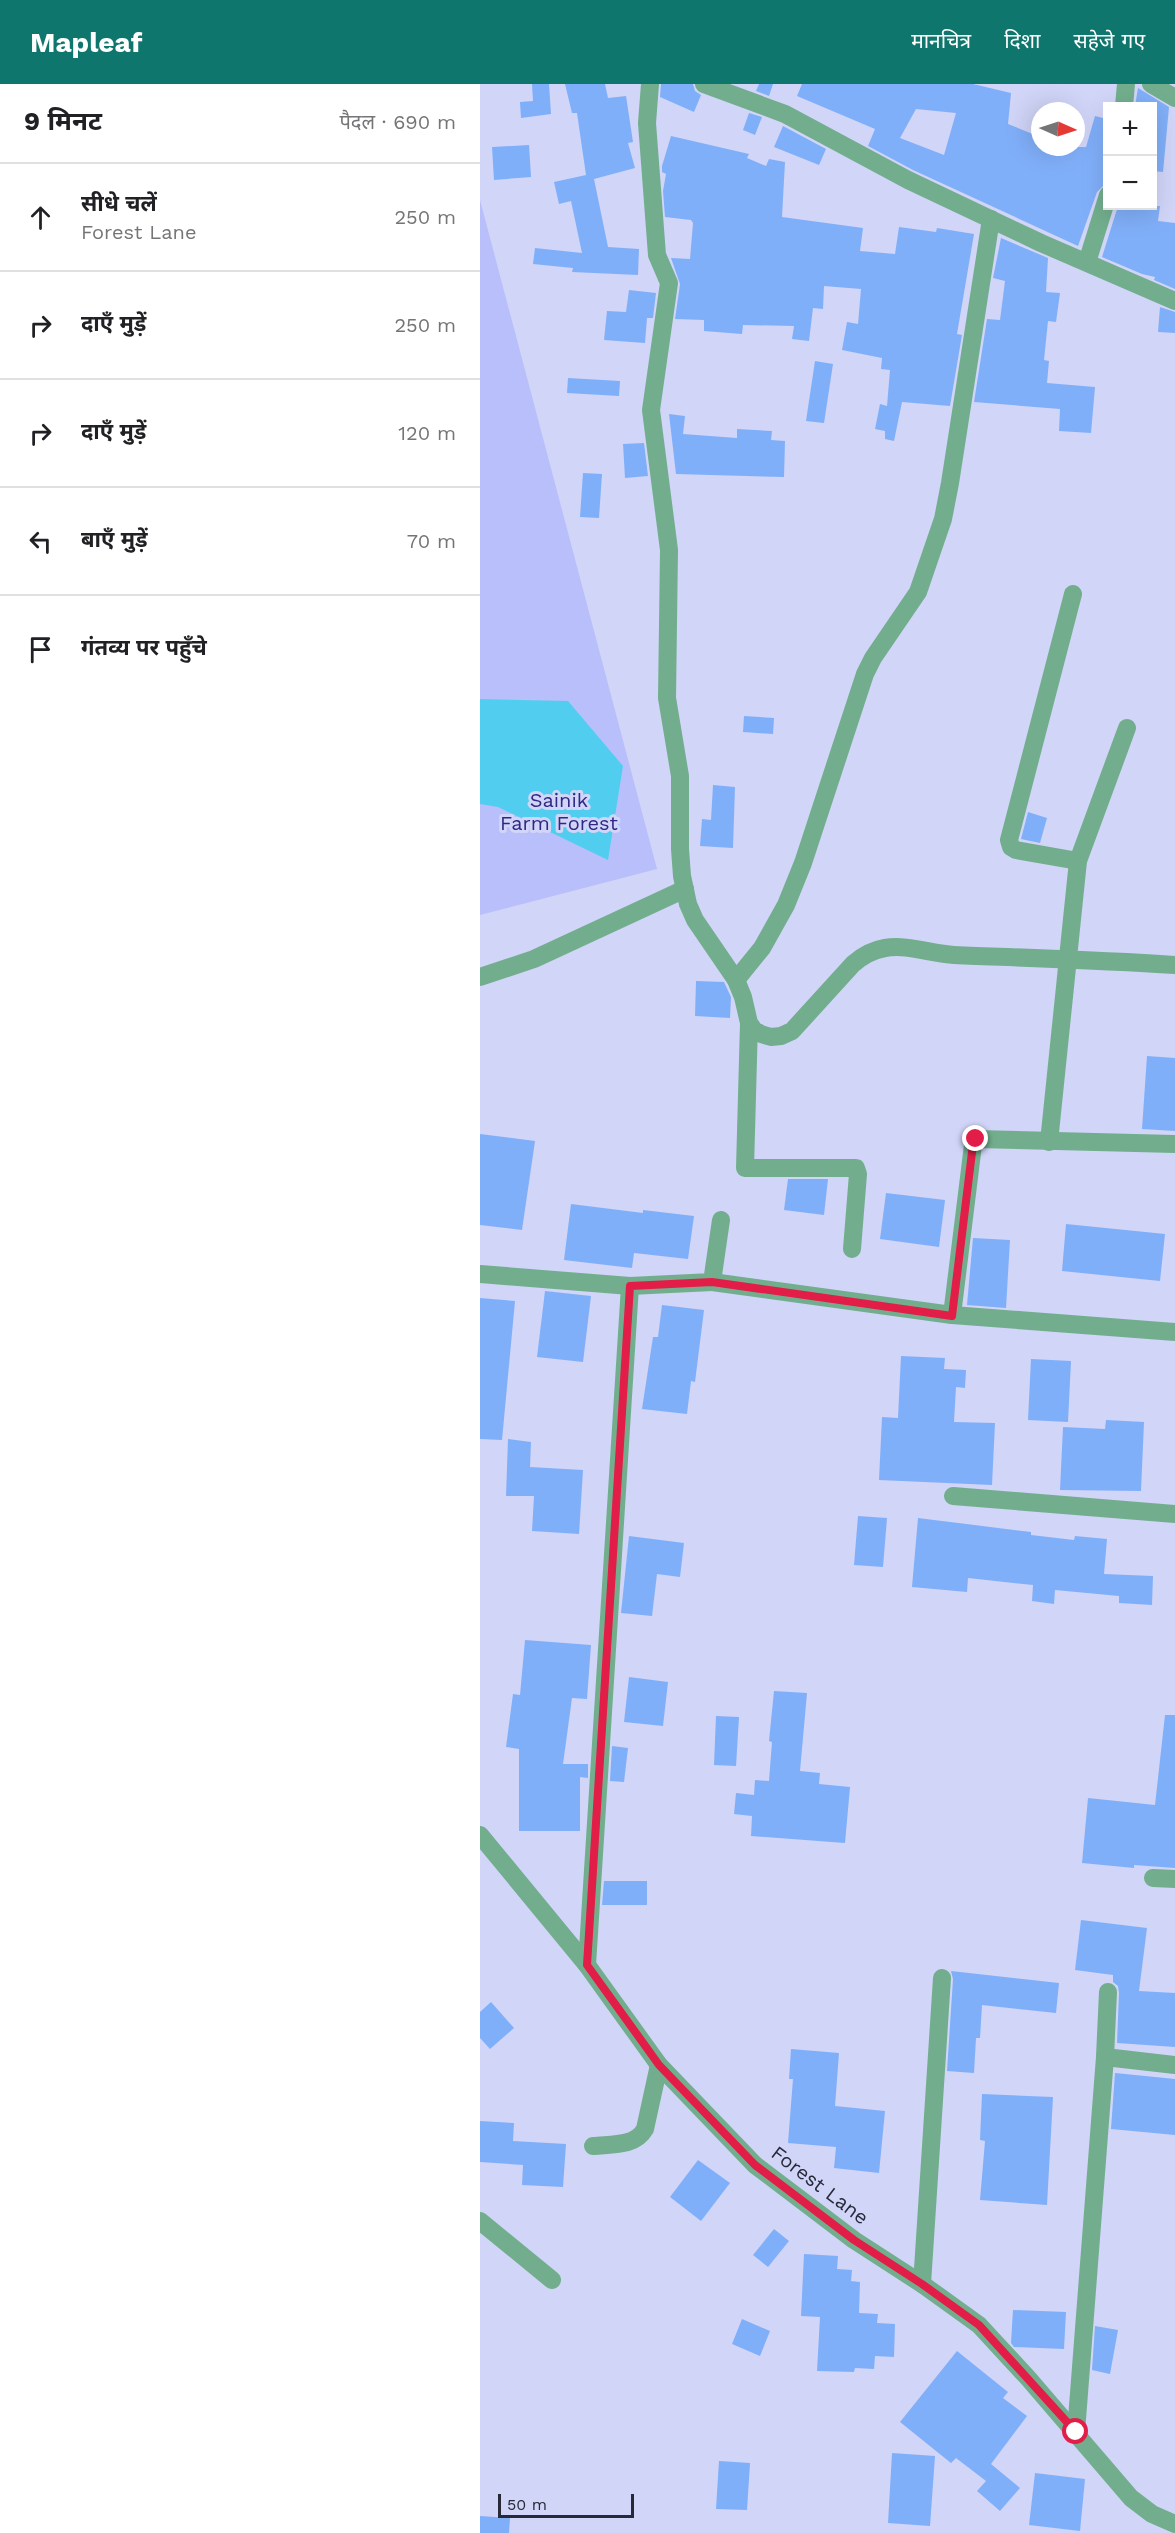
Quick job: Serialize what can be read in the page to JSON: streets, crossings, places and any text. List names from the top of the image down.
{
  "streets": {
    "street": ["Forest Lane"]
  },
  "parks": ["Sainik Farm Forest"],
  "scale_bar": "50 m",
  "north": "right",
  "page": {
    "header": "Mapleaf",
    "nav": ["मानचित्र", "दिशा", "सहेजे गए"],
    "heading": ["9 मिनट", "पैदल · 690 m"],
    "map_buttons": ["+", "−"],
    "list": [
      ["सीधे चलें", "Forest Lane", "250 m"],
      ["दाएँ मुड़ें", "250 m"],
      ["दाएँ मुड़ें", "120 m"],
      ["बाएँ मुड़ें", "70 m"],
      "गंतव्य पर पहुँचे"
    ],
    "scale": "50 m"
  }
}
